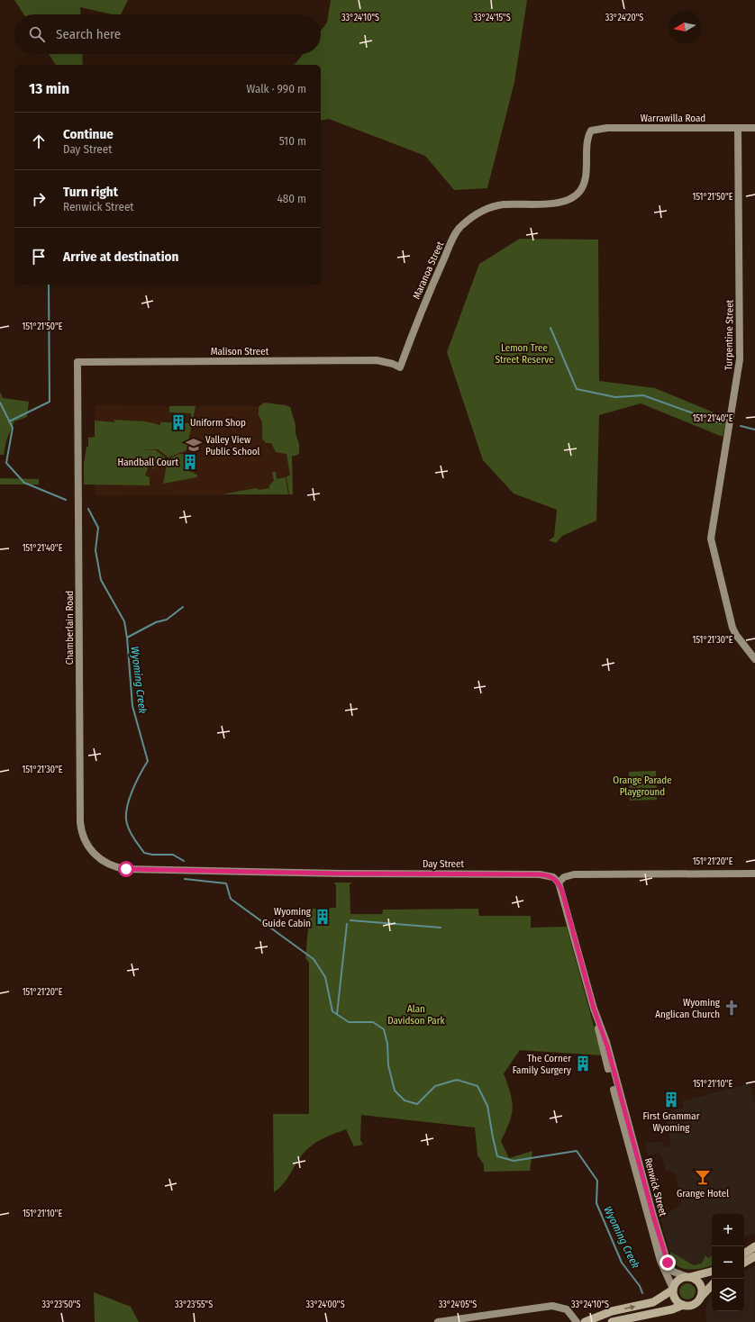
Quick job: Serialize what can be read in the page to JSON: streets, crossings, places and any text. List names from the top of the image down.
{
  "streets": {
    "street": [
      "Warrawilla Road",
      "Maranoa Street",
      "Turpentine Street",
      "Malison Street",
      "Chamberlain Road",
      "Day Street",
      "Renwick Street"
    ]
  },
  "crossings": [
    ["Warrawilla Road", "Maranoa Street"],
    ["Warrawilla Road", "Turpentine Street"],
    ["Maranoa Street", "Malison Street"],
    ["Malison Street", "Chamberlain Road"],
    ["Chamberlain Road", "Day Street"],
    ["Day Street", "Renwick Street"]
  ],
  "water": ["Wyoming Creek"],
  "parks": ["Lemon Tree Street Reserve", "Orange Parade Playground", "Alan Davidson Park"],
  "places": {
    "building": [
      "Uniform Shop",
      "Handball Court",
      "Wyoming Guide Cabin",
      "The Corner Family Surgery",
      "First Grammar Wyoming"
    ],
    "school or university": ["Valley View Public School"],
    "church": ["Wyoming Anglican Church"],
    "bar": ["Grange Hotel"]
  },
  "north": "left",
  "page": {
    "search": "Search here",
    "heading": ["13 min", "Walk · 990 m"],
    "list": [
      ["Continue", "Day Street", "510 m"],
      ["Turn right", "Renwick Street", "480 m"],
      "Arrive at destination"
    ],
    "map_buttons": ["+", "−"]
  },
  "coordinates": [
    "33°24'10\"S",
    "33°24'15\"S",
    "33°24'20\"S",
    "151°21'50\"E",
    "151°21'40\"E",
    "151°21'30\"E",
    "151°21'20\"E",
    "151°21'10\"E",
    "33°23'50\"S",
    "33°23'55\"S",
    "33°24'00\"S",
    "33°24'05\"S"
  ]
}
